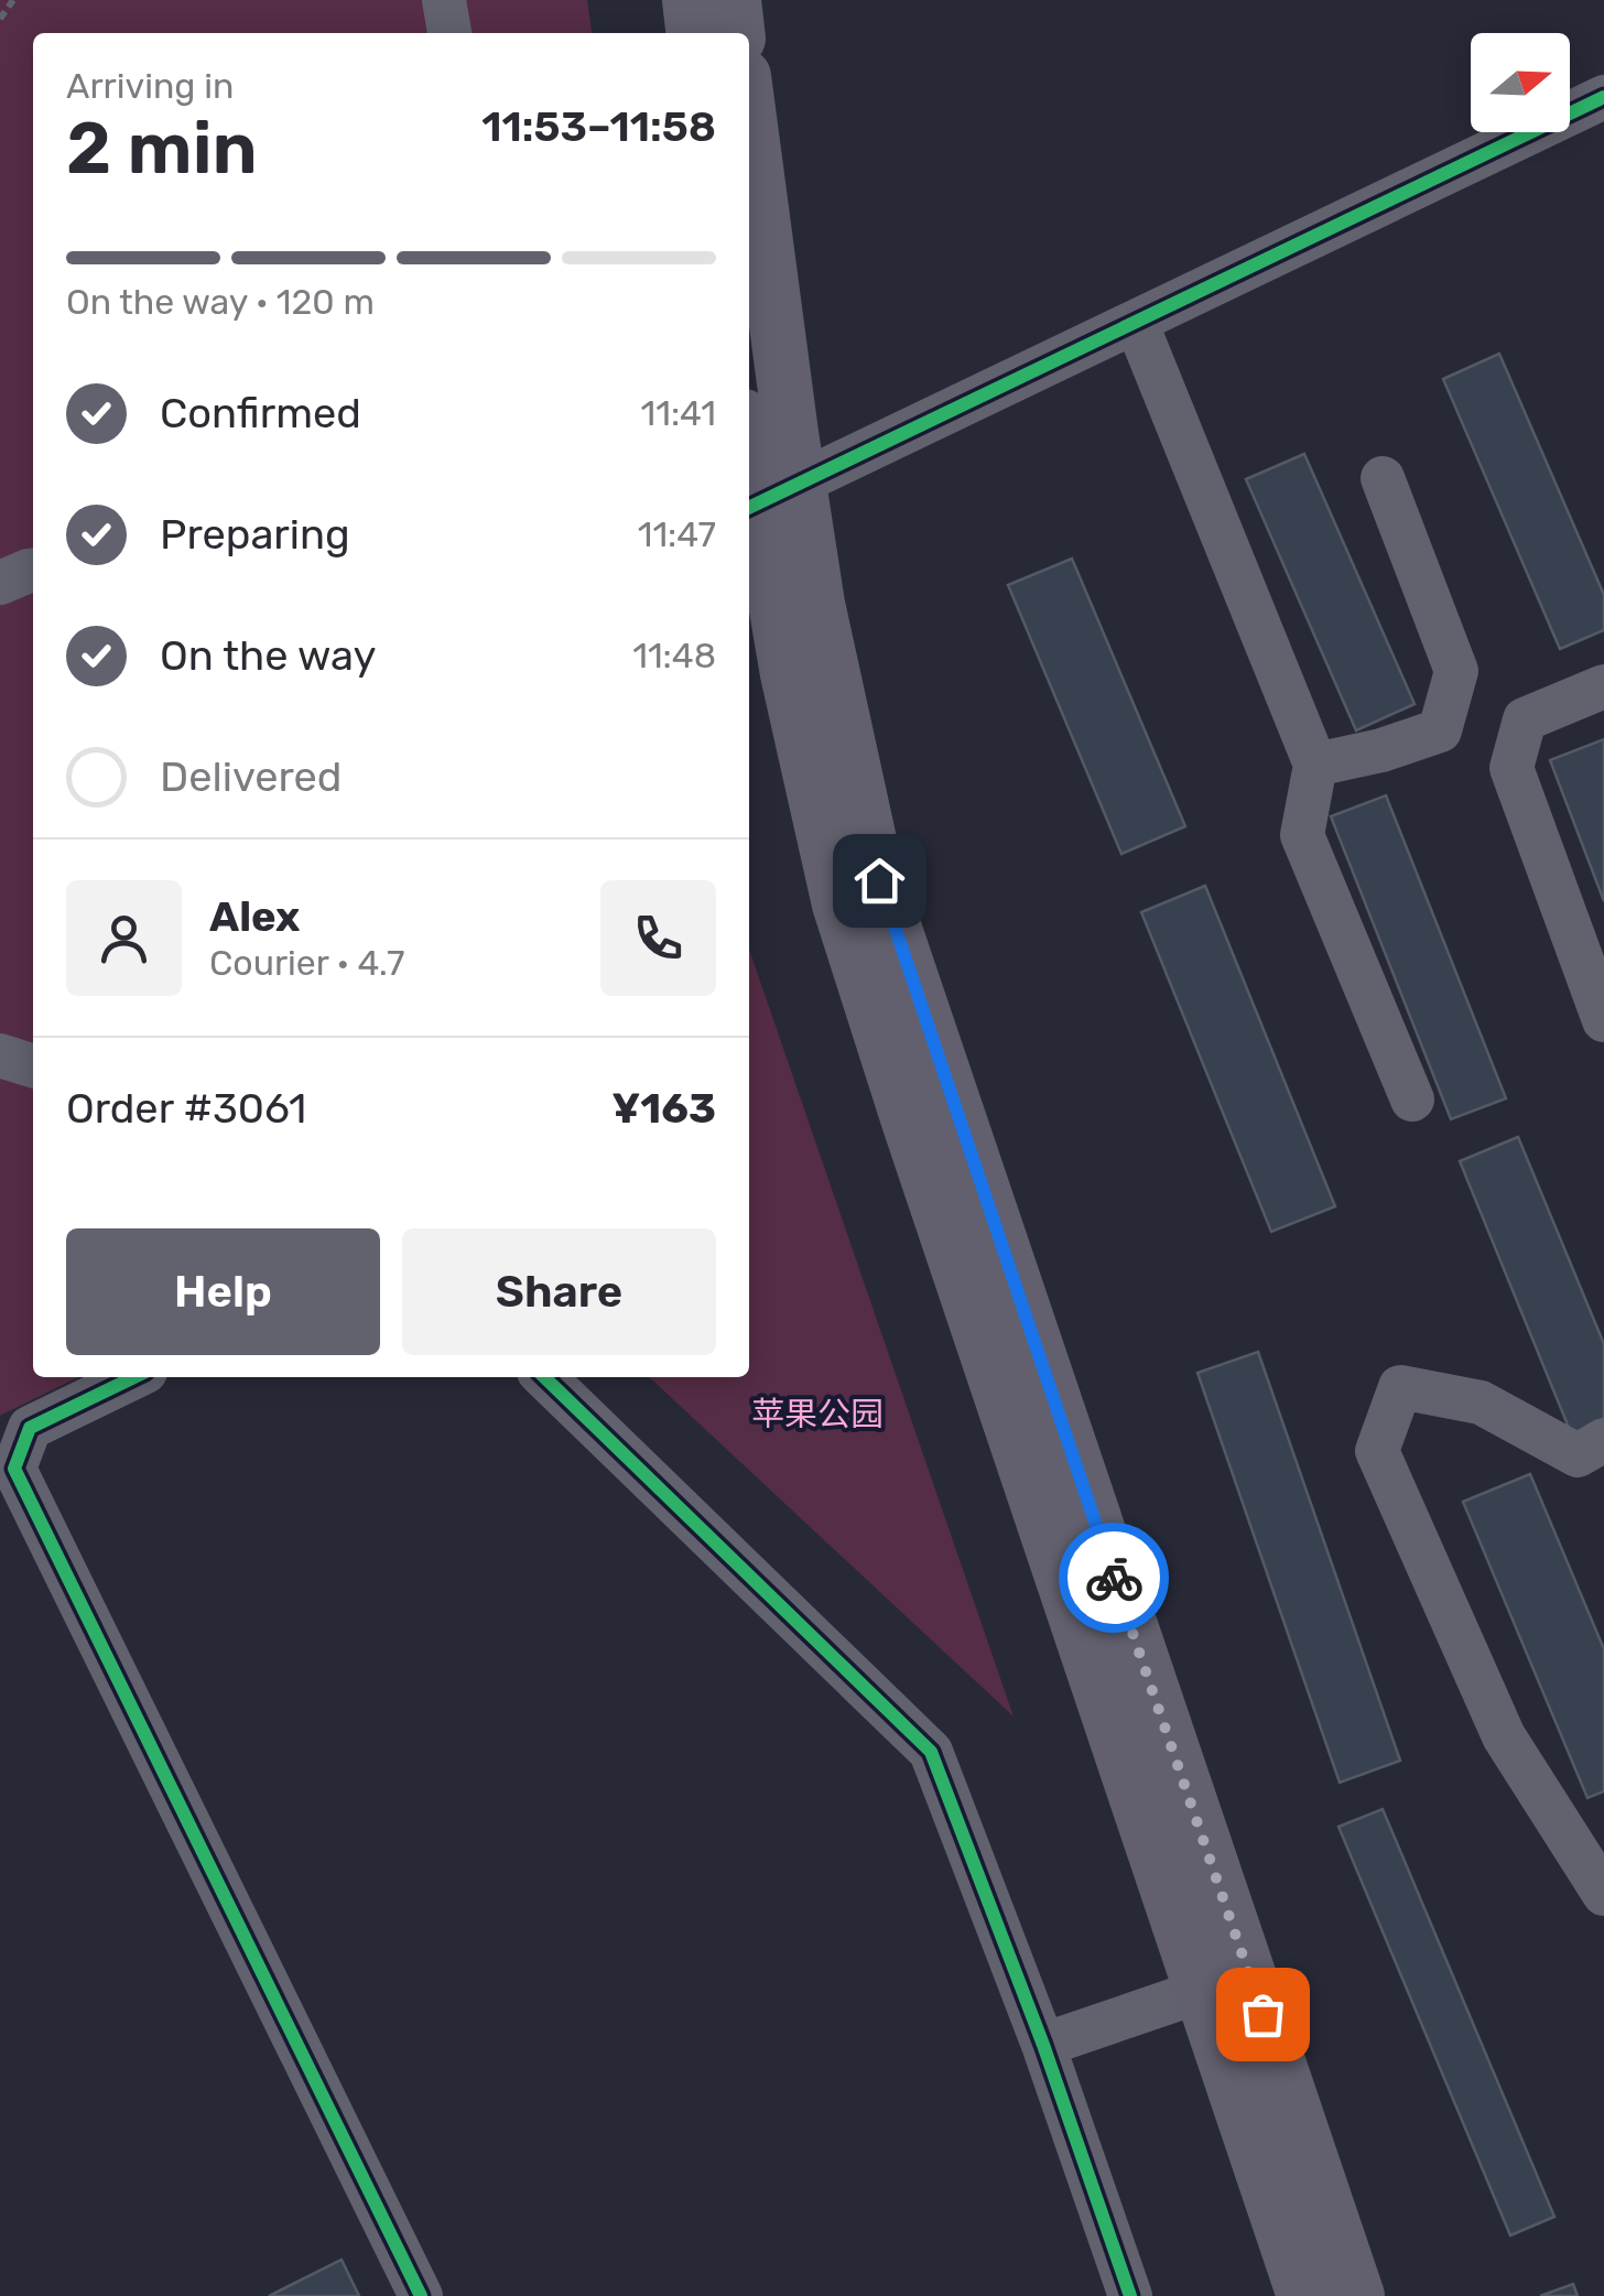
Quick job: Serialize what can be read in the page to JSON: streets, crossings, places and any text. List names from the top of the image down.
{
  "parks": ["苹果公园"],
  "north": "right",
  "page": {
    "heading": ["2 min", "Arriving in", "11:53–11:58"],
    "panel": [
      "Alex",
      "Courier · 4.7",
      "Order #3061",
      "¥163"
    ],
    "bar": "On the way · 120 m",
    "list": [
      ["Confirmed", "11:41"],
      ["Preparing", "11:47"],
      ["On the way", "11:48"],
      "Delivered"
    ],
    "buttons": ["Help", "Share"]
  }
}
